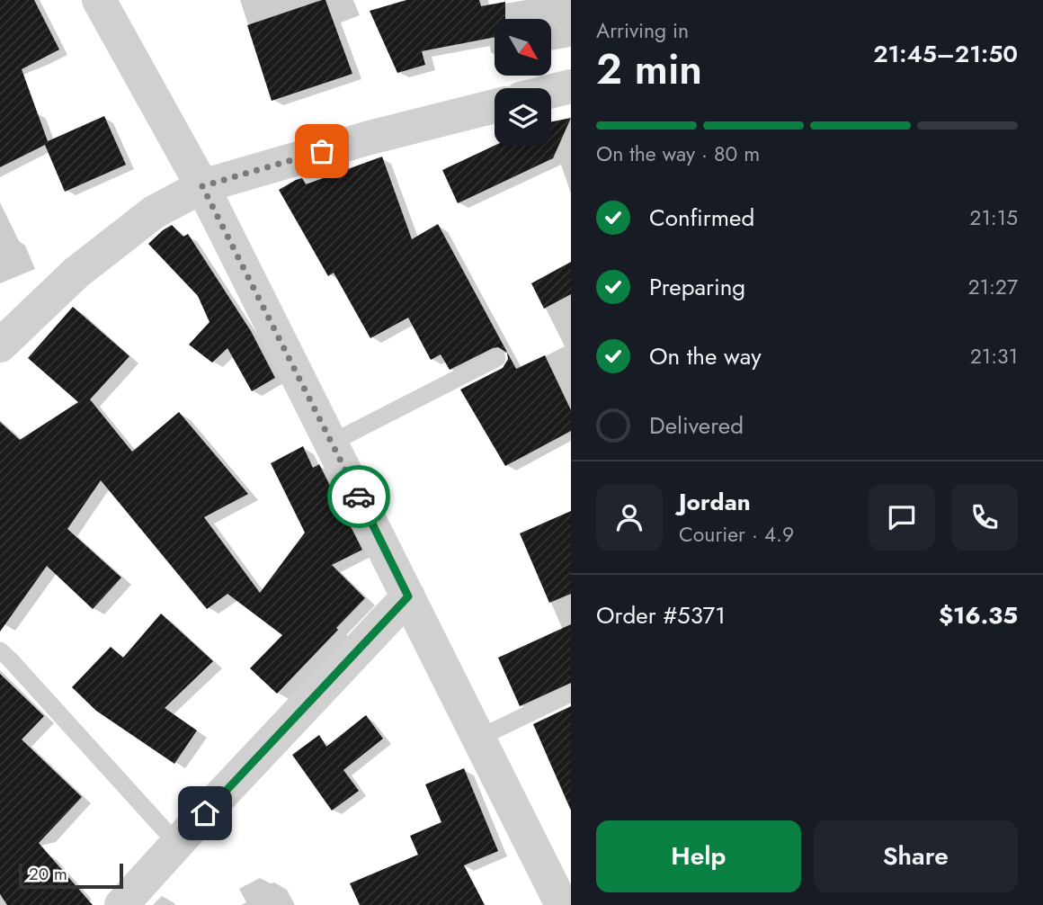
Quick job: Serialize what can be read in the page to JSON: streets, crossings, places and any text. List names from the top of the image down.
{
  "scale_bar": "20 m",
  "north": "bottom right",
  "page": {
    "heading": ["2 min", "Arriving in", "21:45–21:50"],
    "panel": [
      "Jordan",
      "Courier · 4.9",
      "Order #5371",
      "$16.35"
    ],
    "bar": "On the way · 80 m",
    "list": [
      ["Confirmed", "21:15"],
      ["Preparing", "21:27"],
      ["On the way", "21:31"],
      "Delivered"
    ],
    "buttons": ["Help", "Share"],
    "scale": "20 m"
  }
}
